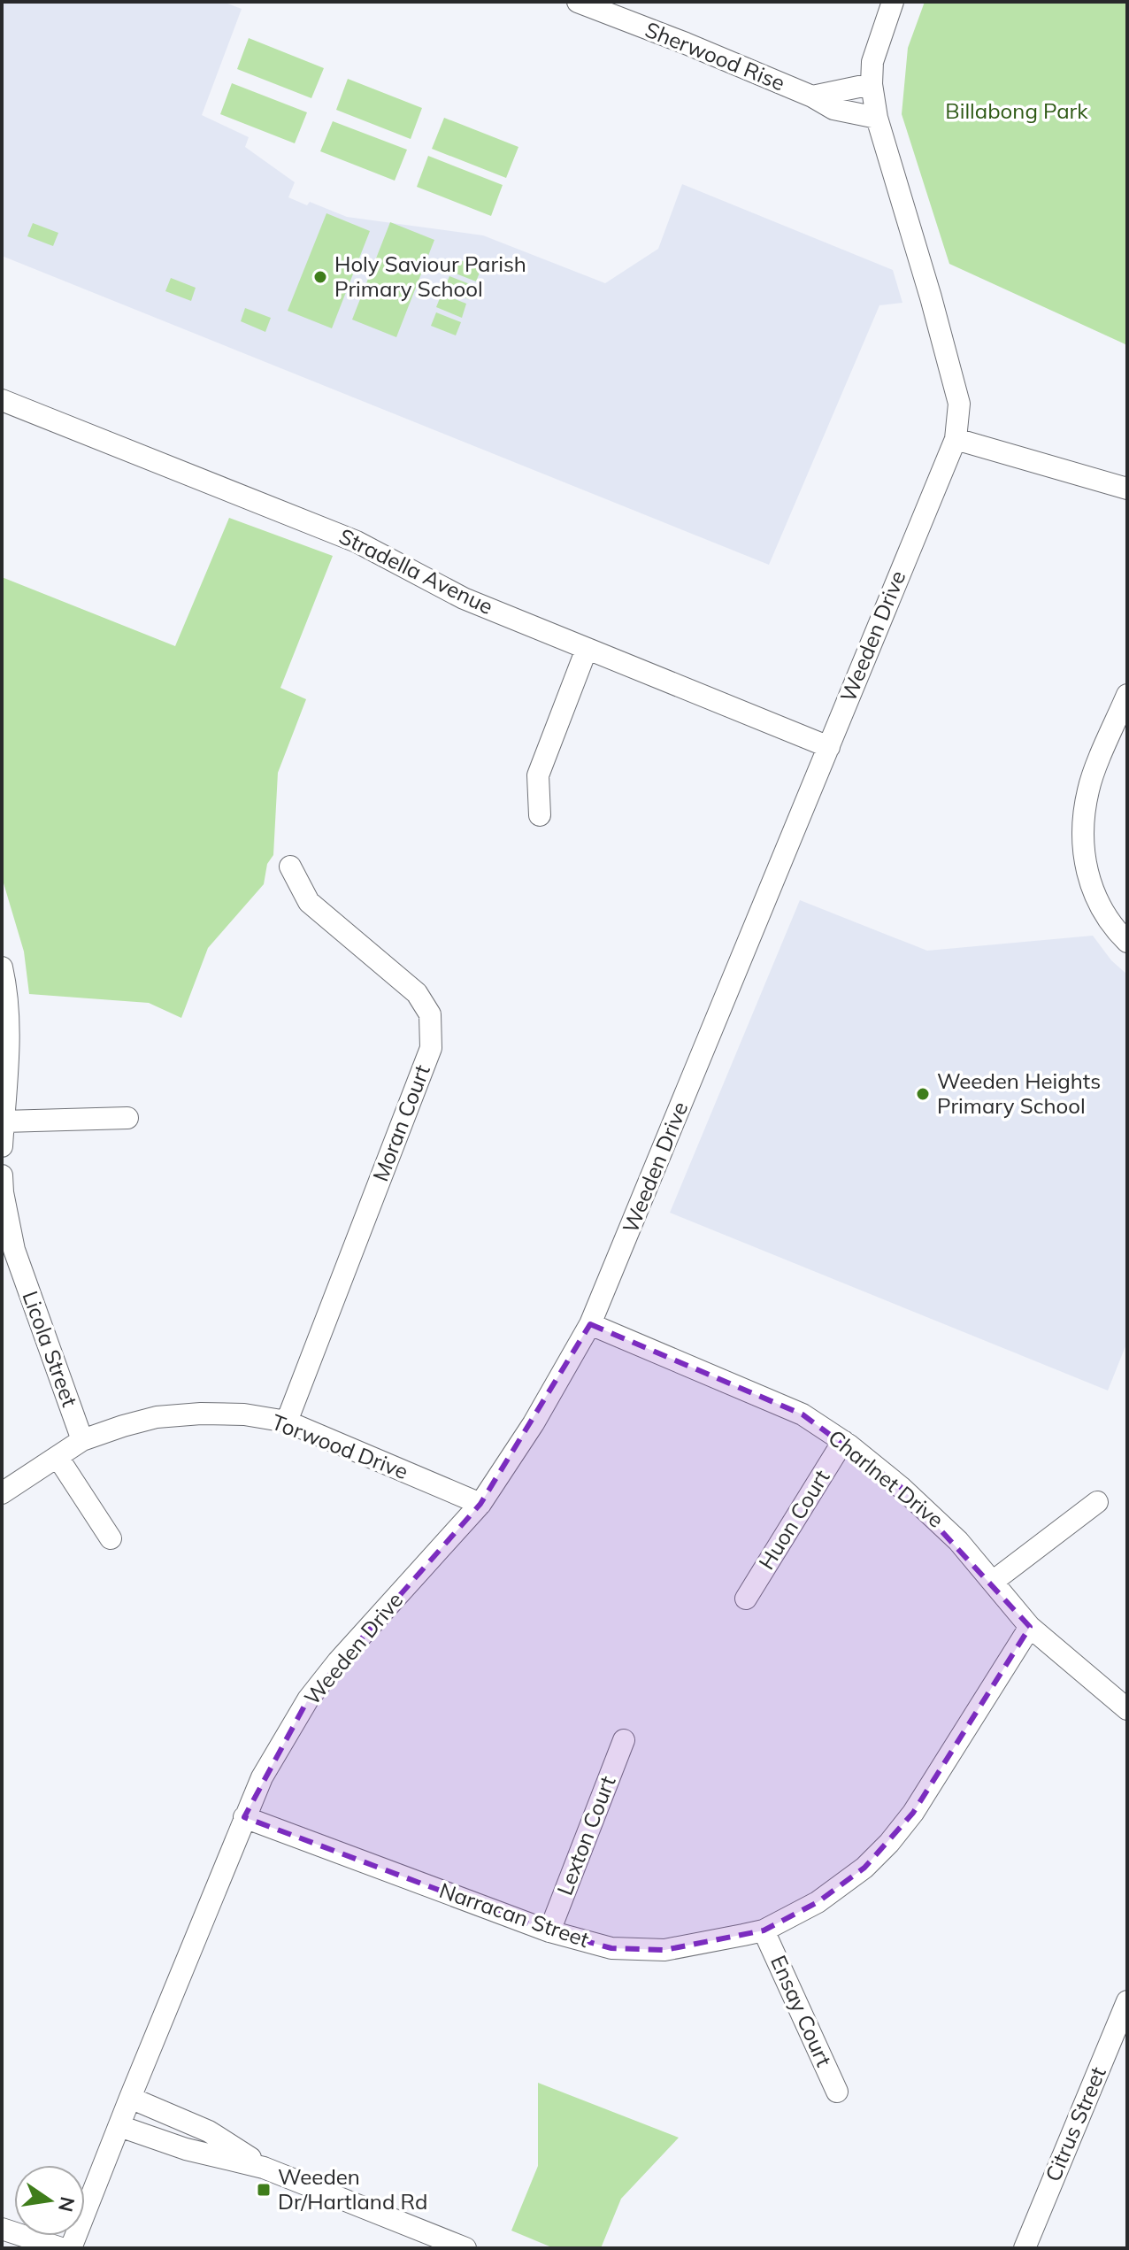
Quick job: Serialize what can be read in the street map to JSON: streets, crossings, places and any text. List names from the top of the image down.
{
  "streets": {
    "street": [
      "Sherwood Rise",
      "Stradella Avenue",
      "Weeden Drive",
      "Moran Court",
      "Licola Street",
      "Torwood Drive",
      "Charlnet Drive",
      "Huon Court",
      "Lexton Court",
      "Narracan Street",
      "Ensay Court",
      "Citrus Street"
    ]
  },
  "crossings": [
    ["Sherwood Rise", "Weeden Drive"],
    ["Stradella Avenue", "Weeden Drive"],
    ["Weeden Drive", "Torwood Drive"],
    ["Weeden Drive", "Charlnet Drive"],
    ["Weeden Drive", "Narracan Street"],
    ["Moran Court", "Torwood Drive"],
    ["Licola Street", "Torwood Drive"],
    ["Charlnet Drive", "Huon Court"],
    ["Charlnet Drive", "Narracan Street"],
    ["Lexton Court", "Narracan Street"],
    ["Narracan Street", "Ensay Court"]
  ],
  "parks": ["Billabong Park"],
  "places": {
    "other": ["Holy Saviour Parish Primary School", "Weeden Heights Primary School"],
    "transit": ["Weeden Dr/Hartland Rd"]
  },
  "north": "right"
}
